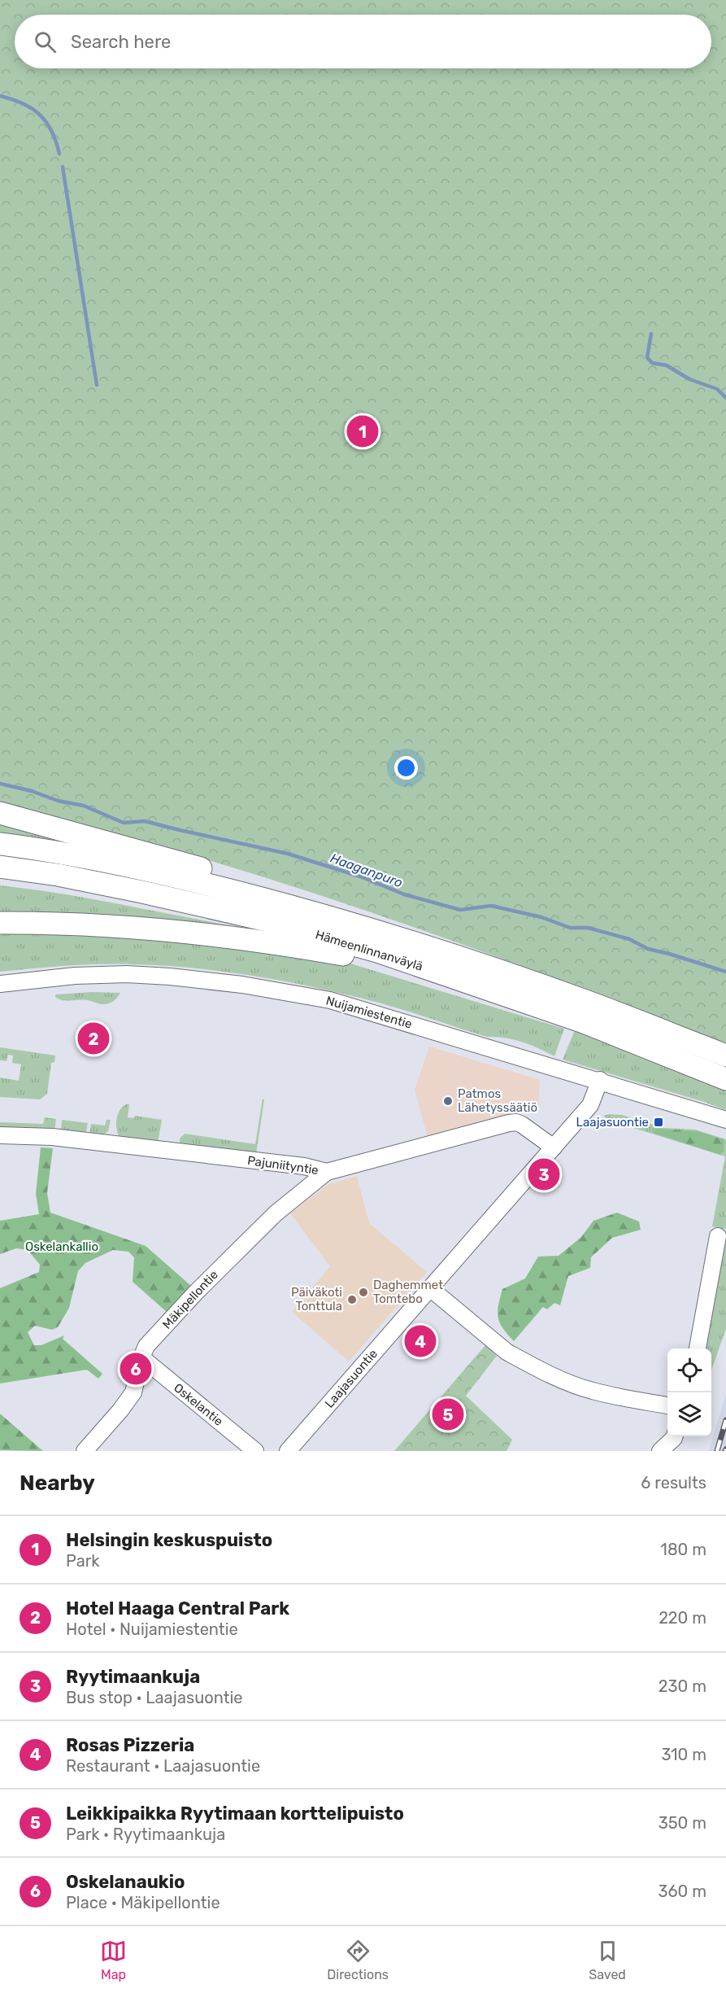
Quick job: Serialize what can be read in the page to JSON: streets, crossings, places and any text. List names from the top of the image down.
{
  "streets": {
    "highway": ["Hämeenlinnanväylä"],
    "street": [
      "Nuijamiestentie",
      "Pajuniityntie",
      "Mäkipellontie",
      "Laajasuontie",
      "Oskelantie"
    ]
  },
  "crossings": [
    ["Nuijamiestentie", "Laajasuontie"],
    ["Pajuniityntie", "Mäkipellontie"],
    ["Pajuniityntie", "Laajasuontie"],
    ["Mäkipellontie", "Oskelantie"]
  ],
  "water": ["Haaganpuro"],
  "parks": ["Oskelankallio"],
  "places": {
    "other": ["Patmos Lähetyssäätiö", "Daghemmet Tomtebo", "Päiväkoti Tonttula"],
    "transit": ["Laajasuontie"]
  },
  "page": {
    "search": "Search here",
    "pins": [
      "1",
      "2",
      "3",
      "4",
      "6",
      "5"
    ],
    "heading": ["Nearby", "6 results"],
    "list": [
      {
        "mark": "1",
        "name": "Helsingin keskuspuisto",
        "note": "Park",
        "value": "180 m"
      },
      {
        "mark": "2",
        "name": "Hotel Haaga Central Park",
        "note": "Hotel · Nuijamiestentie",
        "value": "220 m"
      },
      {
        "mark": "3",
        "name": "Ryytimaankuja",
        "note": "Bus stop · Laajasuontie",
        "value": "230 m"
      },
      {
        "mark": "4",
        "name": "Rosas Pizzeria",
        "note": "Restaurant · Laajasuontie",
        "value": "310 m"
      },
      {
        "mark": "5",
        "name": "Leikkipaikka Ryytimaan korttelipuisto",
        "note": "Park · Ryytimaankuja",
        "value": "350 m"
      },
      {
        "mark": "6",
        "name": "Oskelanaukio",
        "note": "Place · Mäkipellontie",
        "value": "360 m"
      }
    ],
    "nav": ["Map", "Directions", "Saved"]
  }
}
